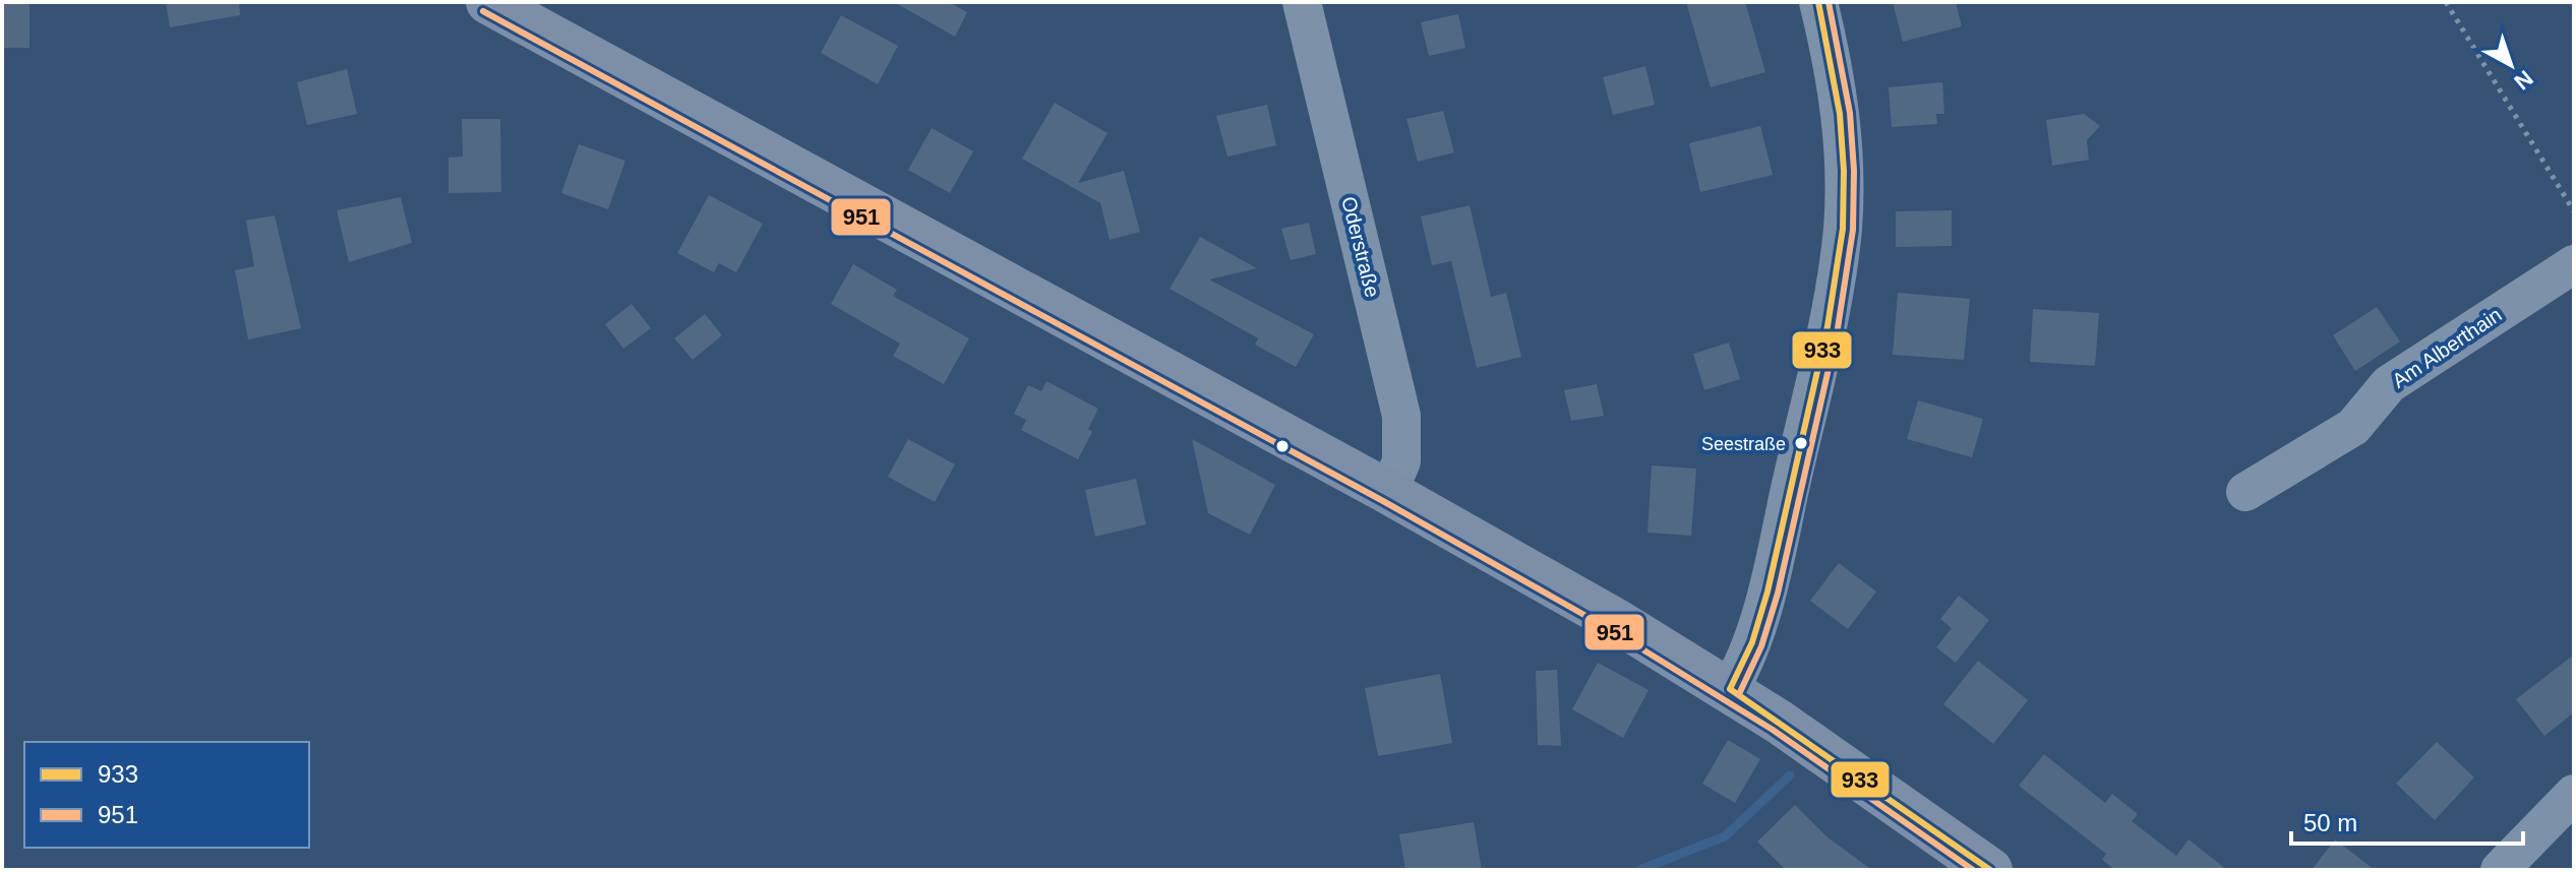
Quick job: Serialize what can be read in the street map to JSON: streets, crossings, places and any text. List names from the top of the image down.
{
  "streets": {
    "street": ["Oderstraße", "Am Alberthain"]
  },
  "places": ["Seestraße"],
  "lines": ["transit line 933", "transit line 951"],
  "legend": ["933", "951"],
  "scale_bar": "50 m",
  "north": "bottom right"
}
